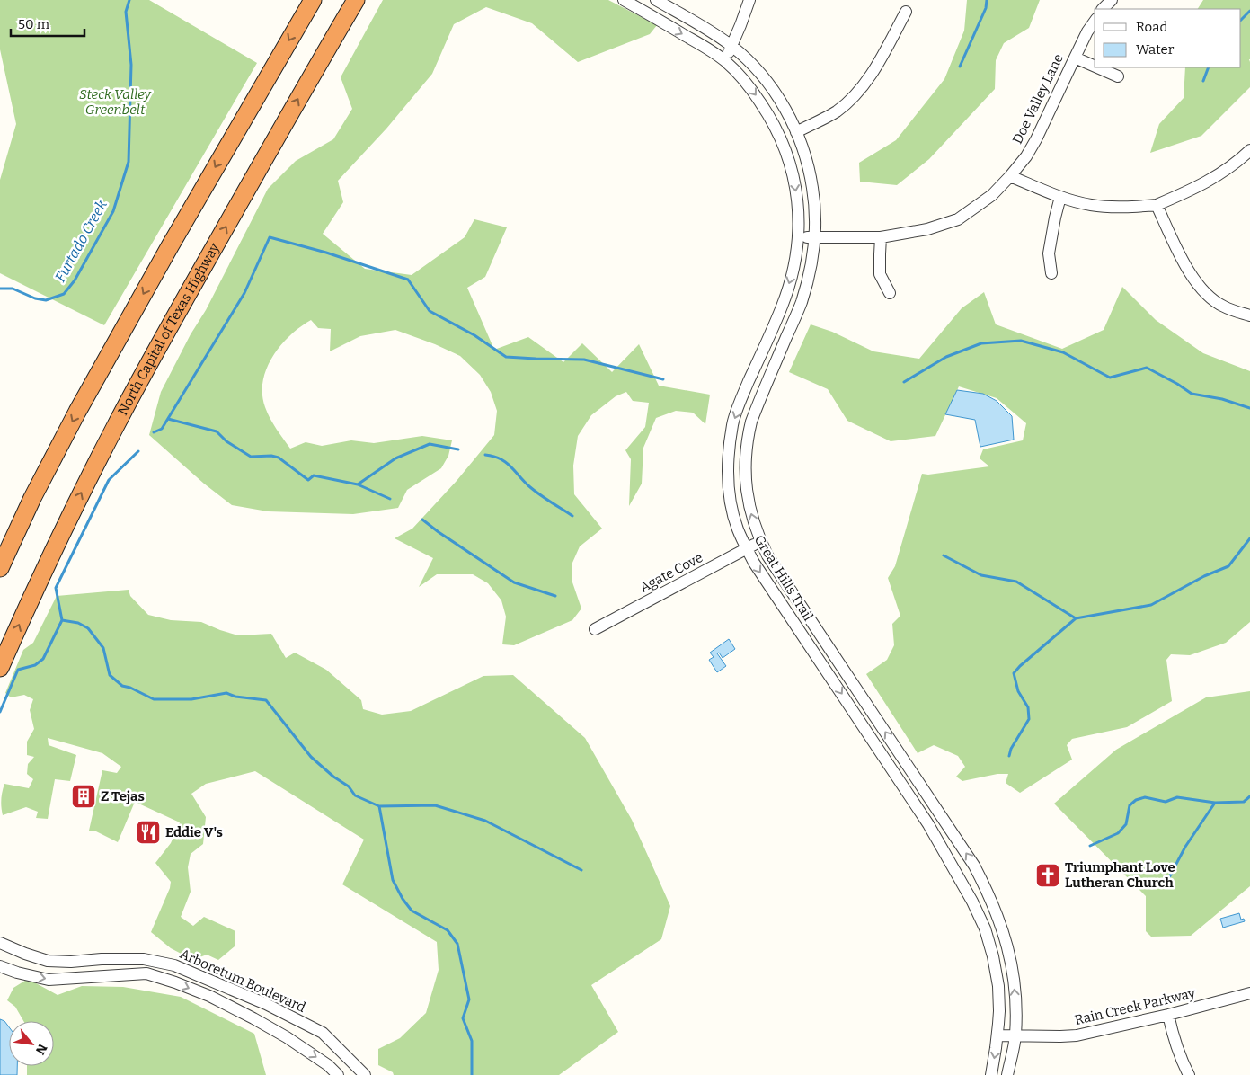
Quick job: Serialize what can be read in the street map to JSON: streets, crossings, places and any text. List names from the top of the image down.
{
  "streets": {
    "highway": ["North Capital of Texas Highway"],
    "street": [
      "Doe Valley Lane",
      "Agate Cove",
      "Great Hills Trail",
      "Arboretum Boulevard",
      "Rain Creek Parkway"
    ]
  },
  "crossings": [
    ["Doe Valley Lane", "Great Hills Trail"],
    ["Agate Cove", "Great Hills Trail"],
    ["Great Hills Trail", "Rain Creek Parkway"]
  ],
  "water": ["Furtado Creek"],
  "parks": ["Steck Valley Greenbelt"],
  "places": {
    "building": ["Z Tejas"],
    "restaurant": ["Eddie V's"],
    "church": ["Triumphant Love Lutheran Church"]
  },
  "legend": ["Road", "Water"],
  "scale_bar": "50 m",
  "north": "bottom right"
}
